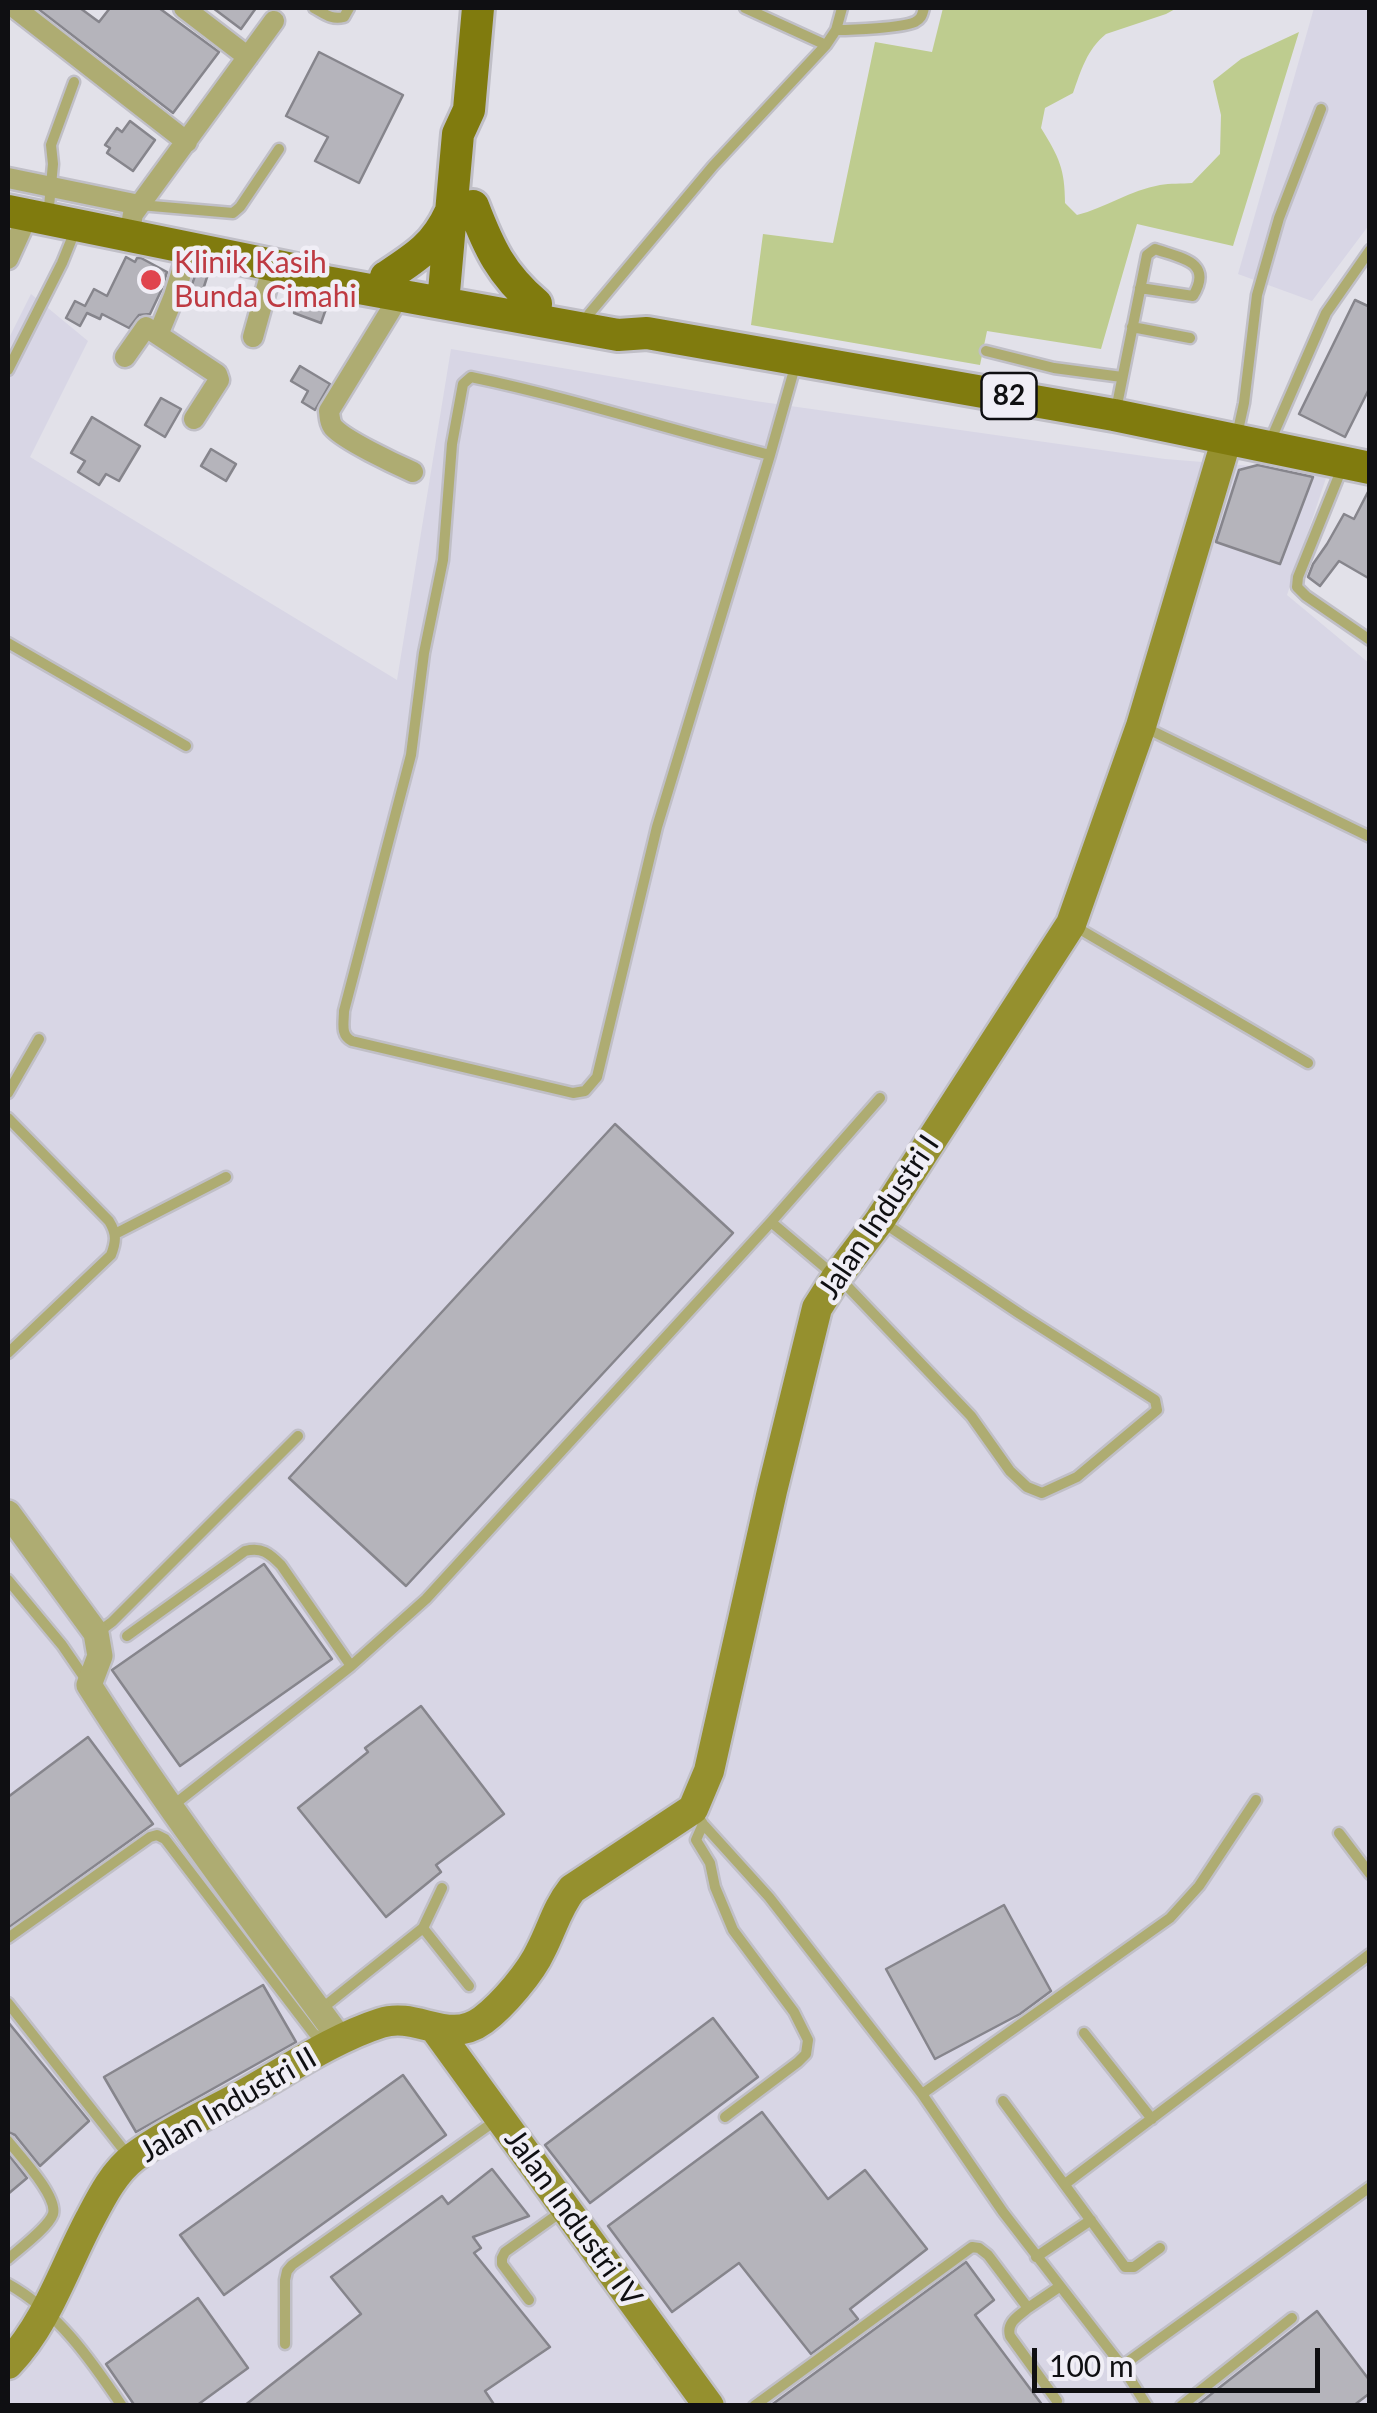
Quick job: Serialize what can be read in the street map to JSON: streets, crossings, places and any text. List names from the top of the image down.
{
  "streets": {
    "main road": [
      "82",
      "Jalan Industri I",
      "Jalan Industri II",
      "Jalan Industri IV"
    ]
  },
  "crossings": [
    ["82", "Jalan Industri I"],
    ["Jalan Industri II", "Jalan Industri IV"]
  ],
  "places": ["Klinik Kasih Bunda Cimahi"],
  "scale_bar": "100 m"
}
